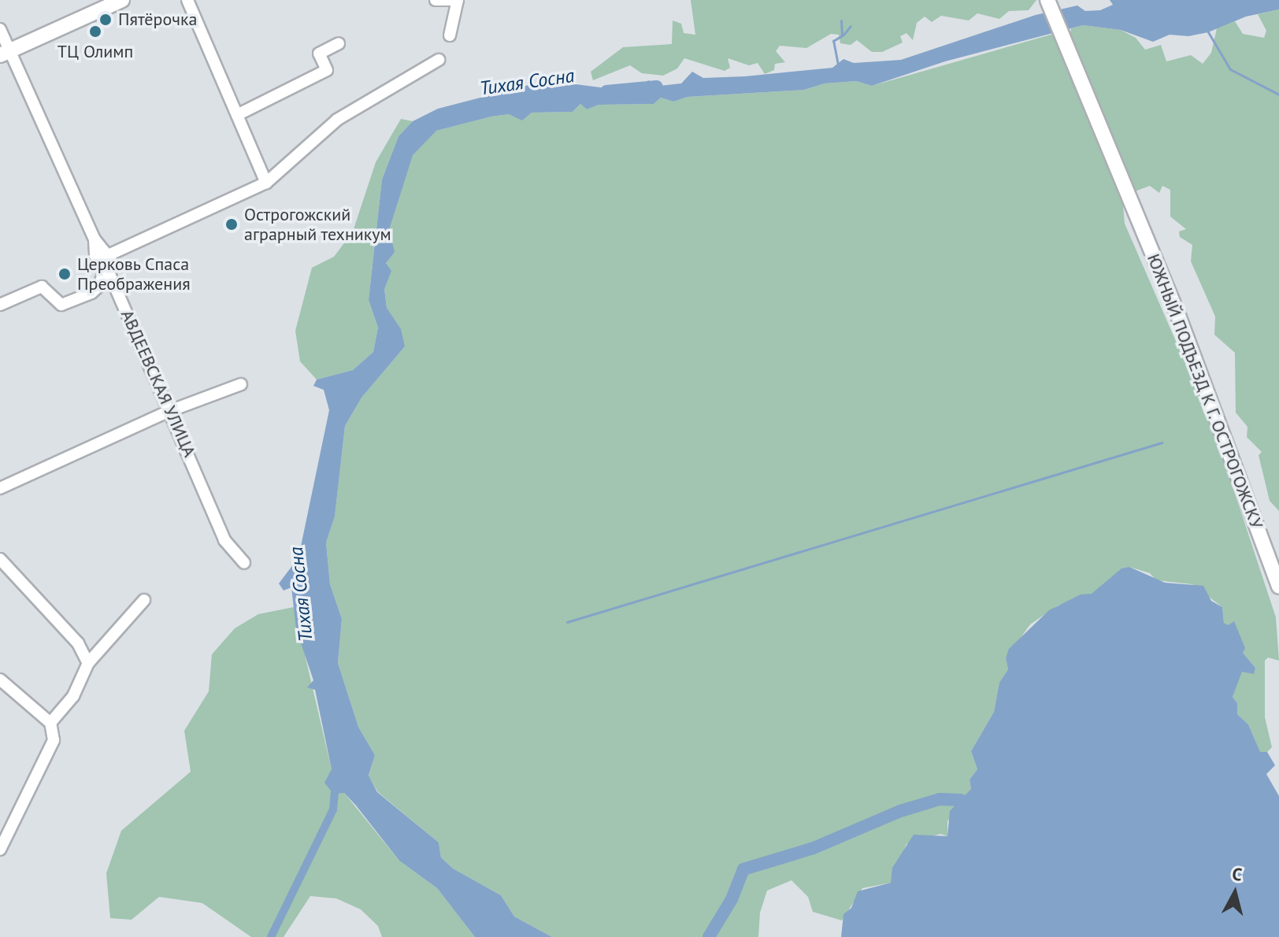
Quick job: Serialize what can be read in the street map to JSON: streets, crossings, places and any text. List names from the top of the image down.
{
  "streets": {
    "main road": ["ЮЖНЫЙ ПОДЪЕЗД К Г. ОСТРОГОЖСКУ"],
    "street": ["АВДЕЕВСКАЯ УЛИЦА"]
  },
  "water": ["Тихая Сосна"],
  "places": [
    "Пятёрочка",
    "ТЦ Олимп",
    "Острогожский аграрный техникум",
    "Церковь Спаса Преображения"
  ],
  "north": "top"
}
